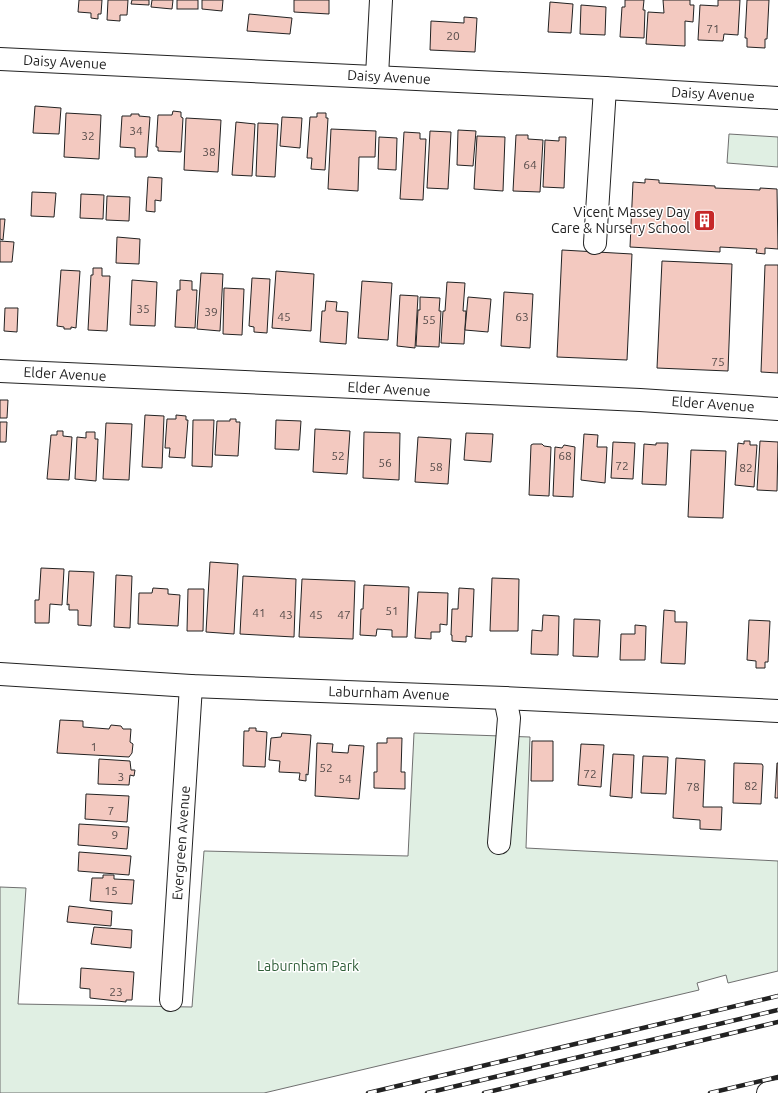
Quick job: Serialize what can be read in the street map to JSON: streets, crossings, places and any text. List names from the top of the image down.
{
  "streets": {
    "street": [
      "Daisy Avenue",
      "Elder Avenue",
      "Laburnham Avenue",
      "Evergreen Avenue"
    ]
  },
  "crossings": [
    ["Laburnham Avenue", "Evergreen Avenue"]
  ],
  "parks": ["Laburnham Park"],
  "places": {
    "building": ["Vicent Massey Day Care & Nursery School"]
  },
  "house_numbers": [
    "71",
    "20",
    "34",
    "32",
    "38",
    "64",
    "35",
    "39",
    "45",
    "63",
    "55",
    "75",
    "52",
    "68",
    "56",
    "72",
    "58",
    "82",
    "51",
    "41",
    "43",
    "45",
    "47",
    "1",
    "52",
    "72",
    "3",
    "54",
    "82",
    "78",
    "7",
    "9",
    "15",
    "23"
  ]
}
